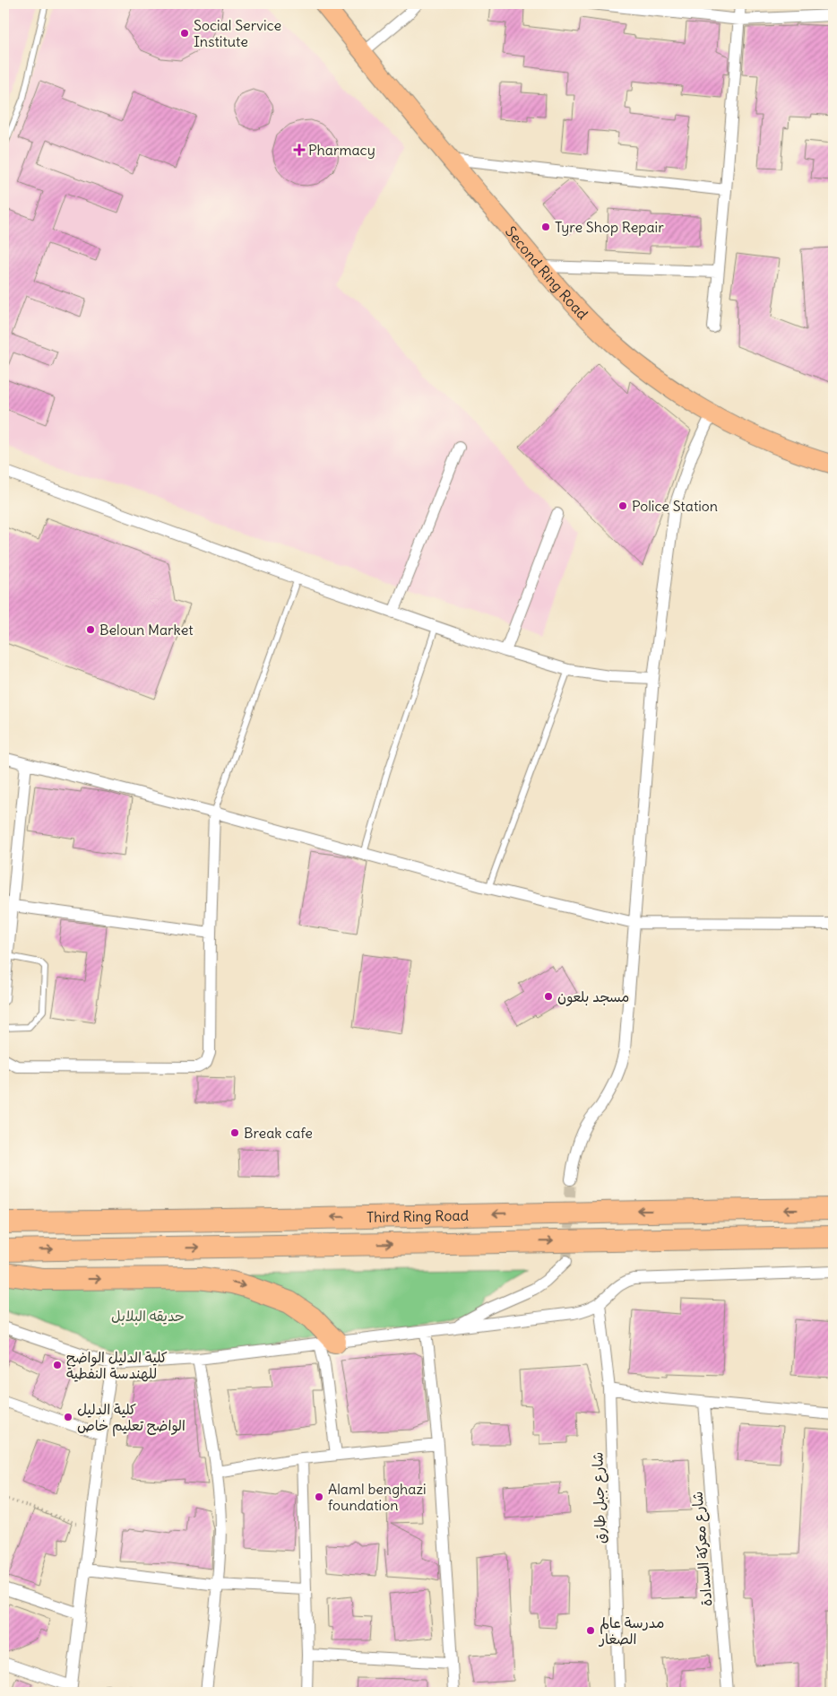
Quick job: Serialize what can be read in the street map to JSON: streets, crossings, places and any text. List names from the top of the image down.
{
  "streets": {
    "highway": ["Third Ring Road"],
    "main road": ["Second Ring Road"],
    "street": ["شارع جبل طارق", "شارع معركة السدادة"]
  },
  "parks": ["حديقه البلابل"],
  "places": {
    "other": [
      "Social Service Institute",
      "Tyre Shop Repair",
      "Police Station",
      "Beloun Market",
      "مسجد بلعون",
      "Break cafe",
      "كلية الدليل الواضح للهندسة النفطية",
      "كلية الدليل الواضح تعليم خاص",
      "Alaml benghazi foundation",
      "مدرسة عالم الصغار"
    ],
    "health": ["Pharmacy"]
  }
}
